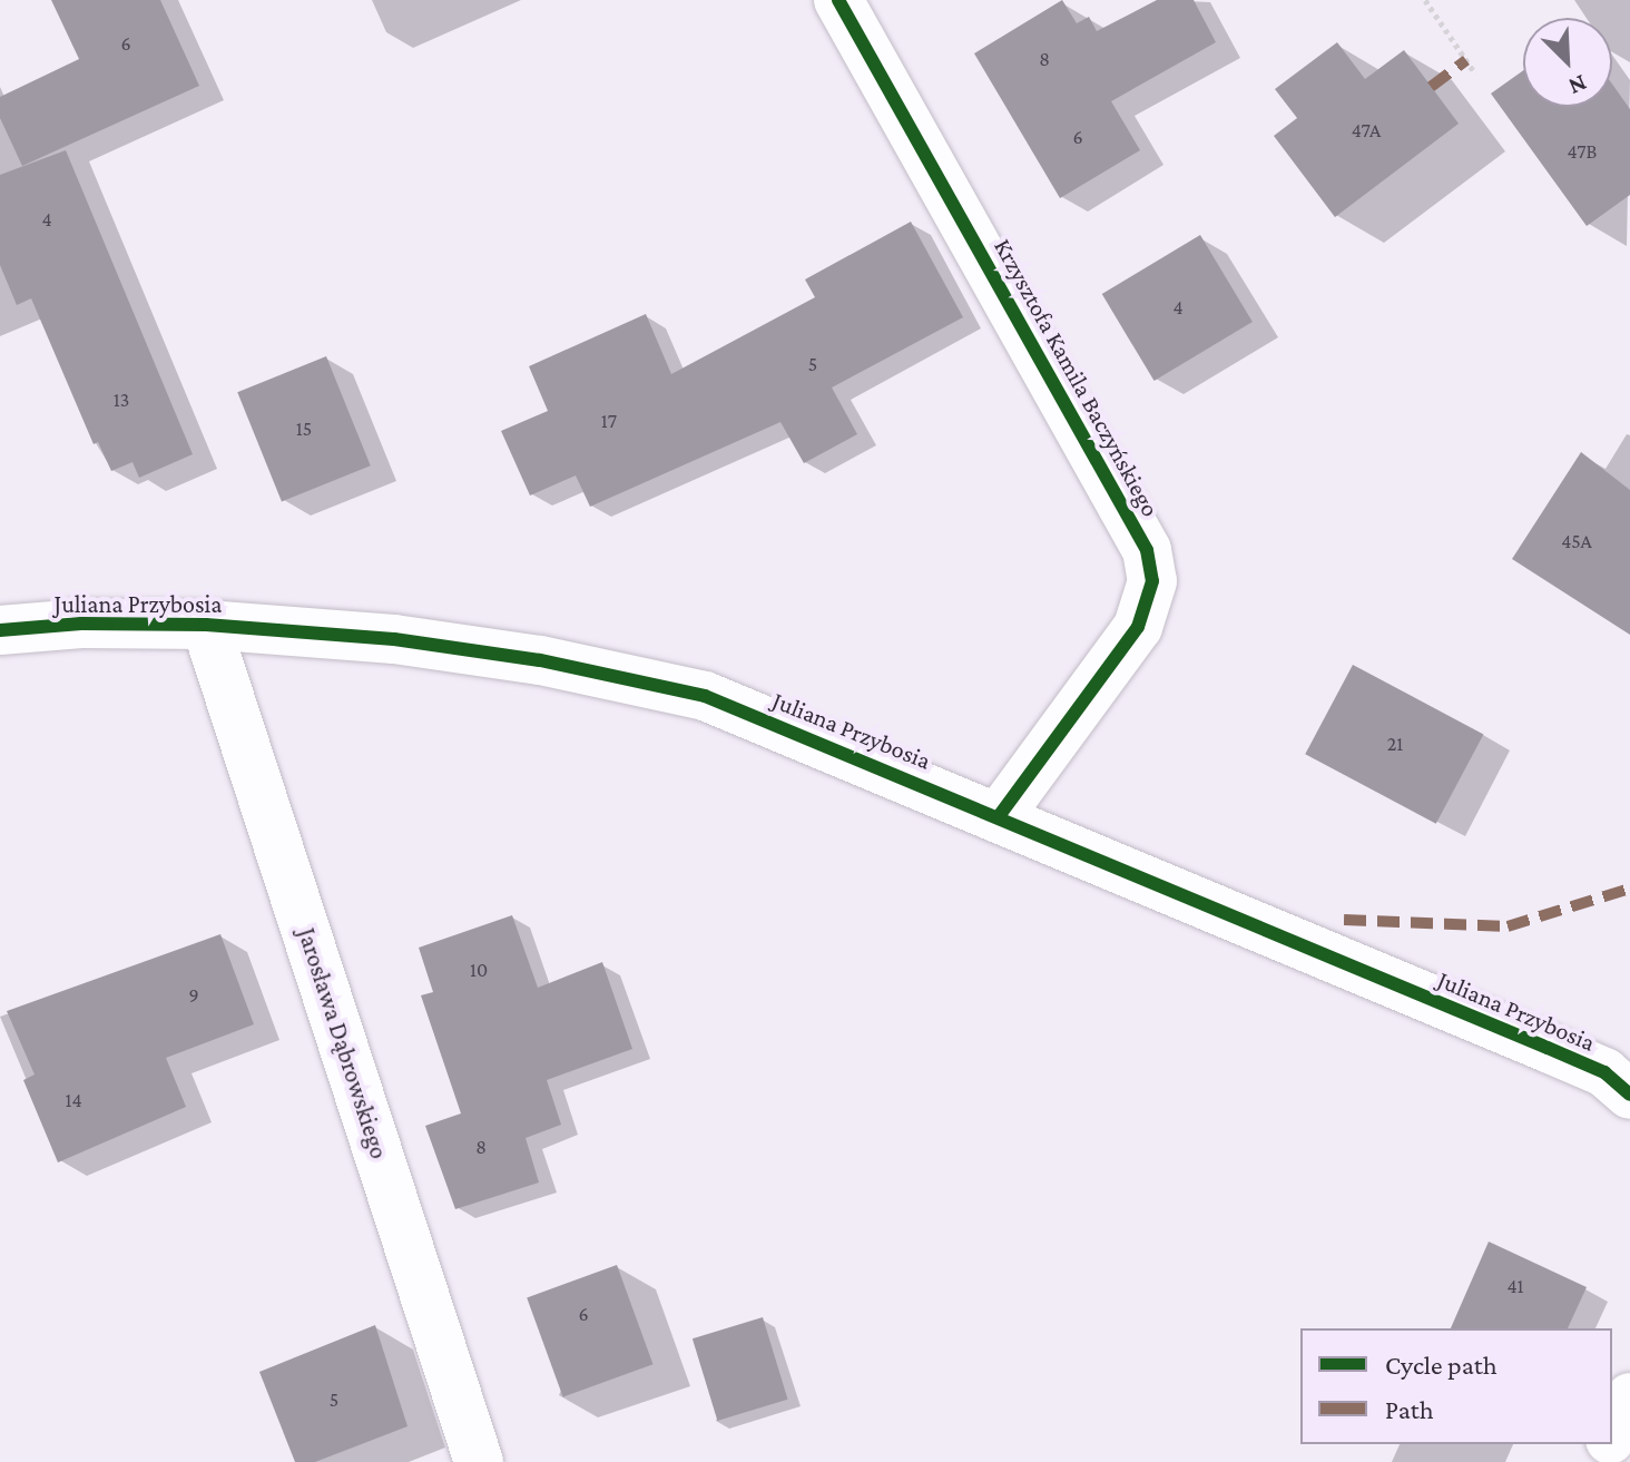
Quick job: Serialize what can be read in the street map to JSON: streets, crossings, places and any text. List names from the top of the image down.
{
  "streets": {
    "street": ["Krzysztofa Kamila Baczyńskiego", "Juliana Przybosia", "Jarosława Dąbrowskiego"]
  },
  "crossings": [
    ["Krzysztofa Kamila Baczyńskiego", "Juliana Przybosia"],
    ["Juliana Przybosia", "Jarosława Dąbrowskiego"]
  ],
  "house_numbers": [
    "6",
    "8",
    "47A",
    "6",
    "47B",
    "4",
    "4",
    "5",
    "13",
    "17",
    "15",
    "45A",
    "21",
    "10",
    "9",
    "14",
    "8",
    "41",
    "6",
    "5"
  ],
  "legend": ["Cycle path", "Path"],
  "north": "bottom right"
}
